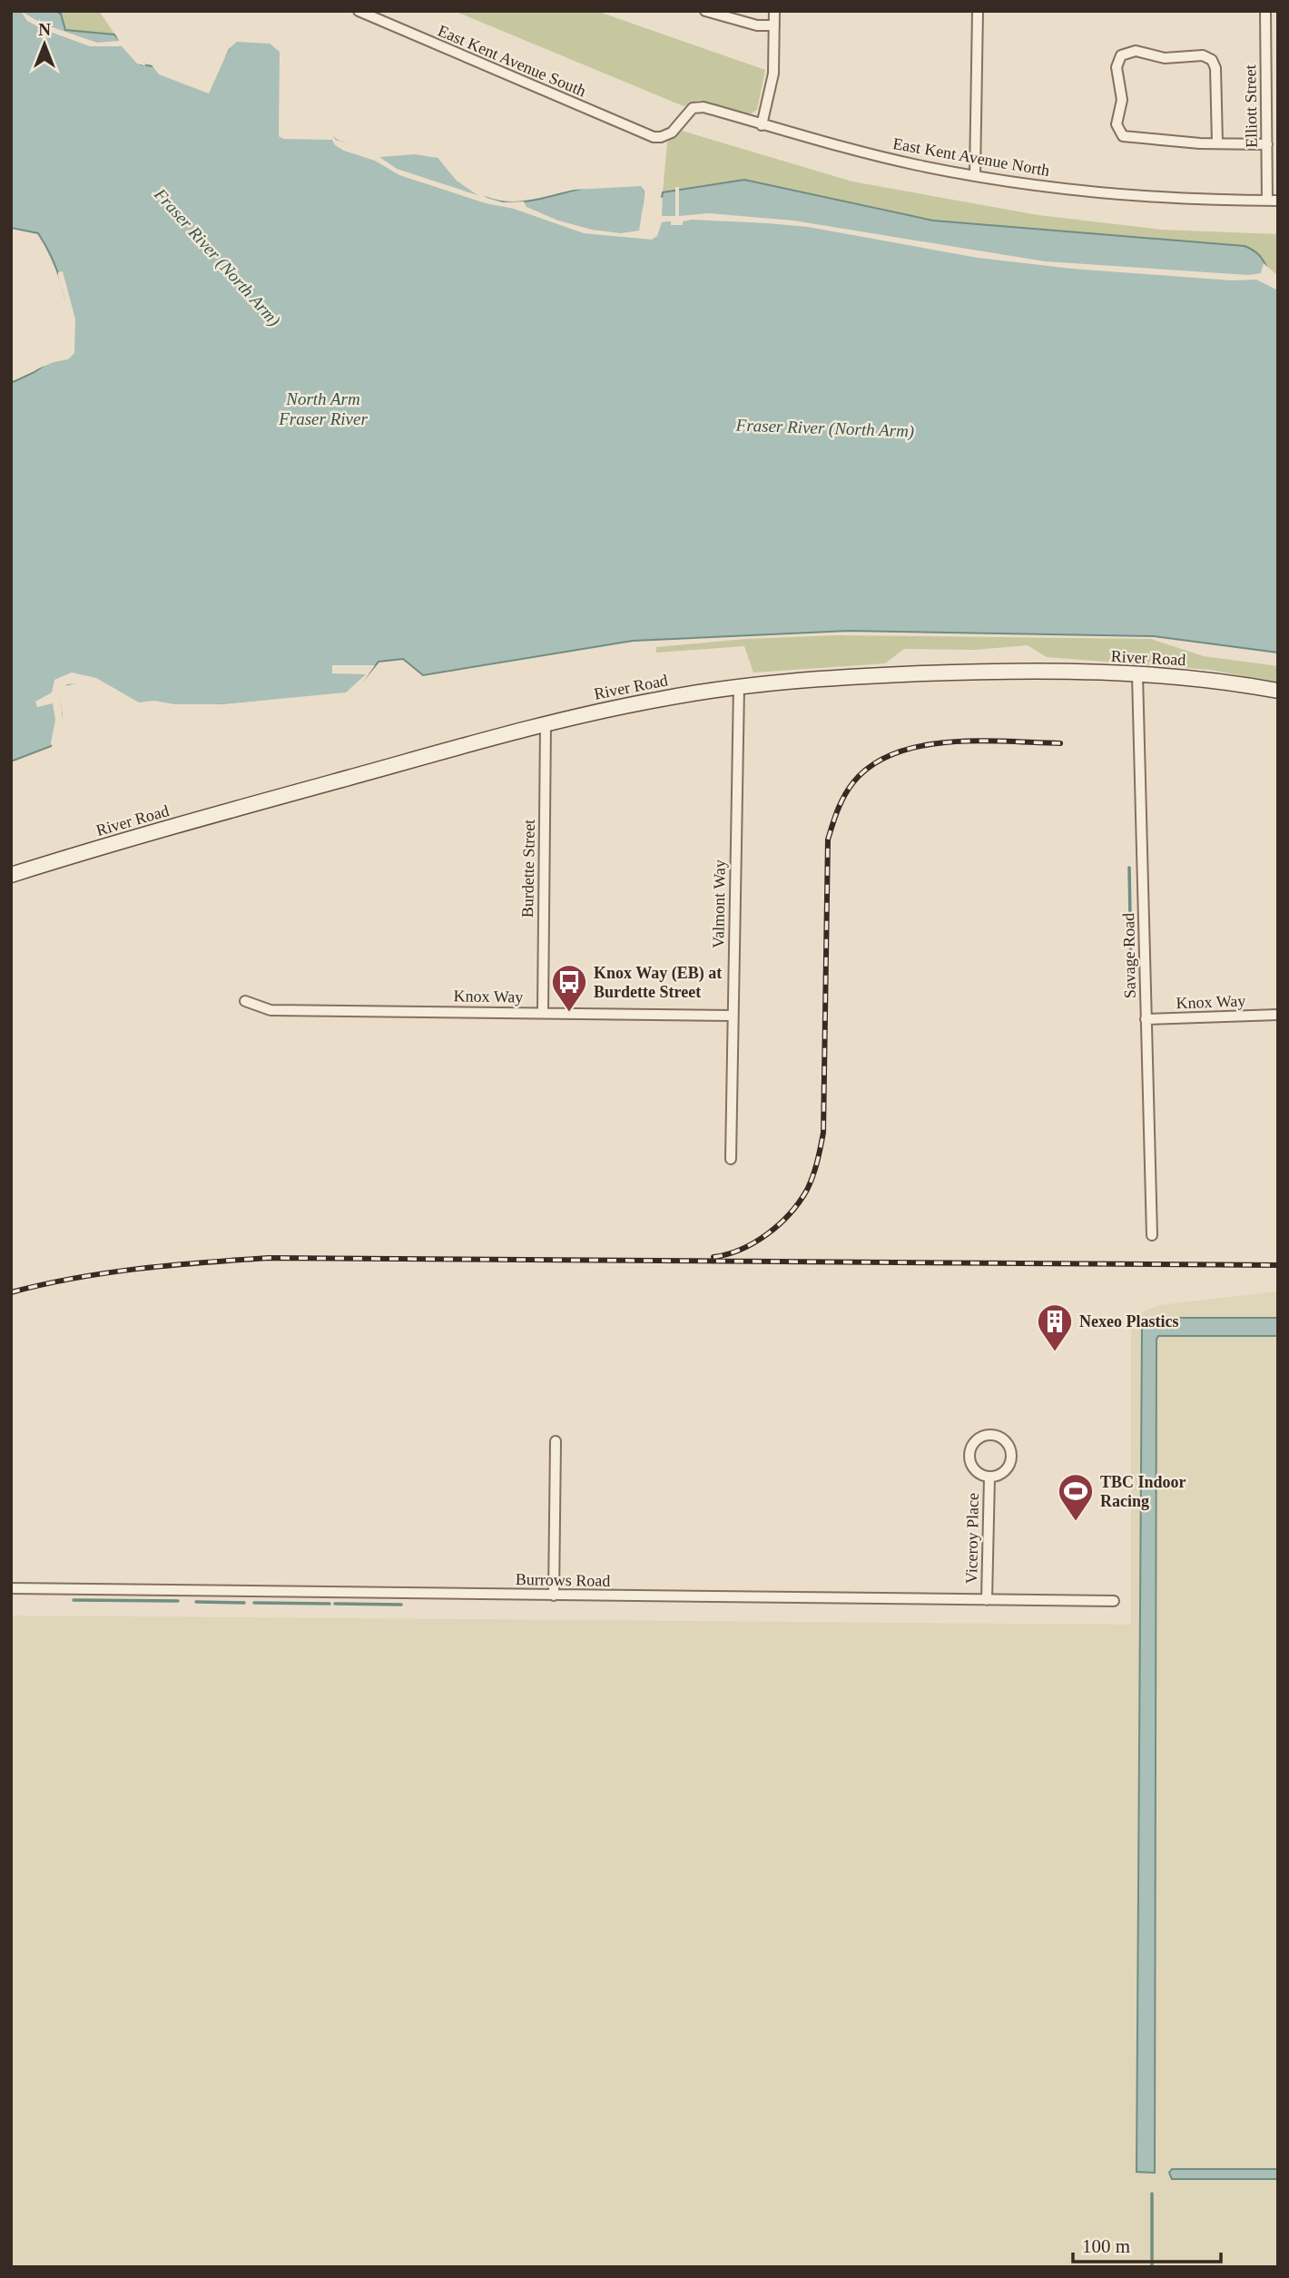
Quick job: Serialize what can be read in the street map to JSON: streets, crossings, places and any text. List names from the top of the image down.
{
  "streets": {
    "street": [
      "East Kent Avenue South",
      "Elliott Street",
      "East Kent Avenue North",
      "River Road",
      "Burdette Street",
      "Valmont Way",
      "Savage Road",
      "Knox Way",
      "Viceroy Place",
      "Burrows Road"
    ]
  },
  "crossings": [
    ["East Kent Avenue South", "East Kent Avenue North"],
    ["Elliott Street", "East Kent Avenue North"],
    ["River Road", "Burdette Street"],
    ["River Road", "Valmont Way"],
    ["River Road", "Savage Road"],
    ["Burdette Street", "Knox Way"],
    ["Valmont Way", "Knox Way"],
    ["Savage Road", "Knox Way"],
    ["Viceroy Place", "Burrows Road"]
  ],
  "water": ["Fraser River (North Arm)", "North Arm Fraser River"],
  "places": {
    "bus stop": ["Knox Way (EB) at Burdette Street"],
    "building": ["Nexeo Plastics"],
    "sports": ["TBC Indoor Racing"]
  },
  "scale_bar": "100 m",
  "north": "top"
}
